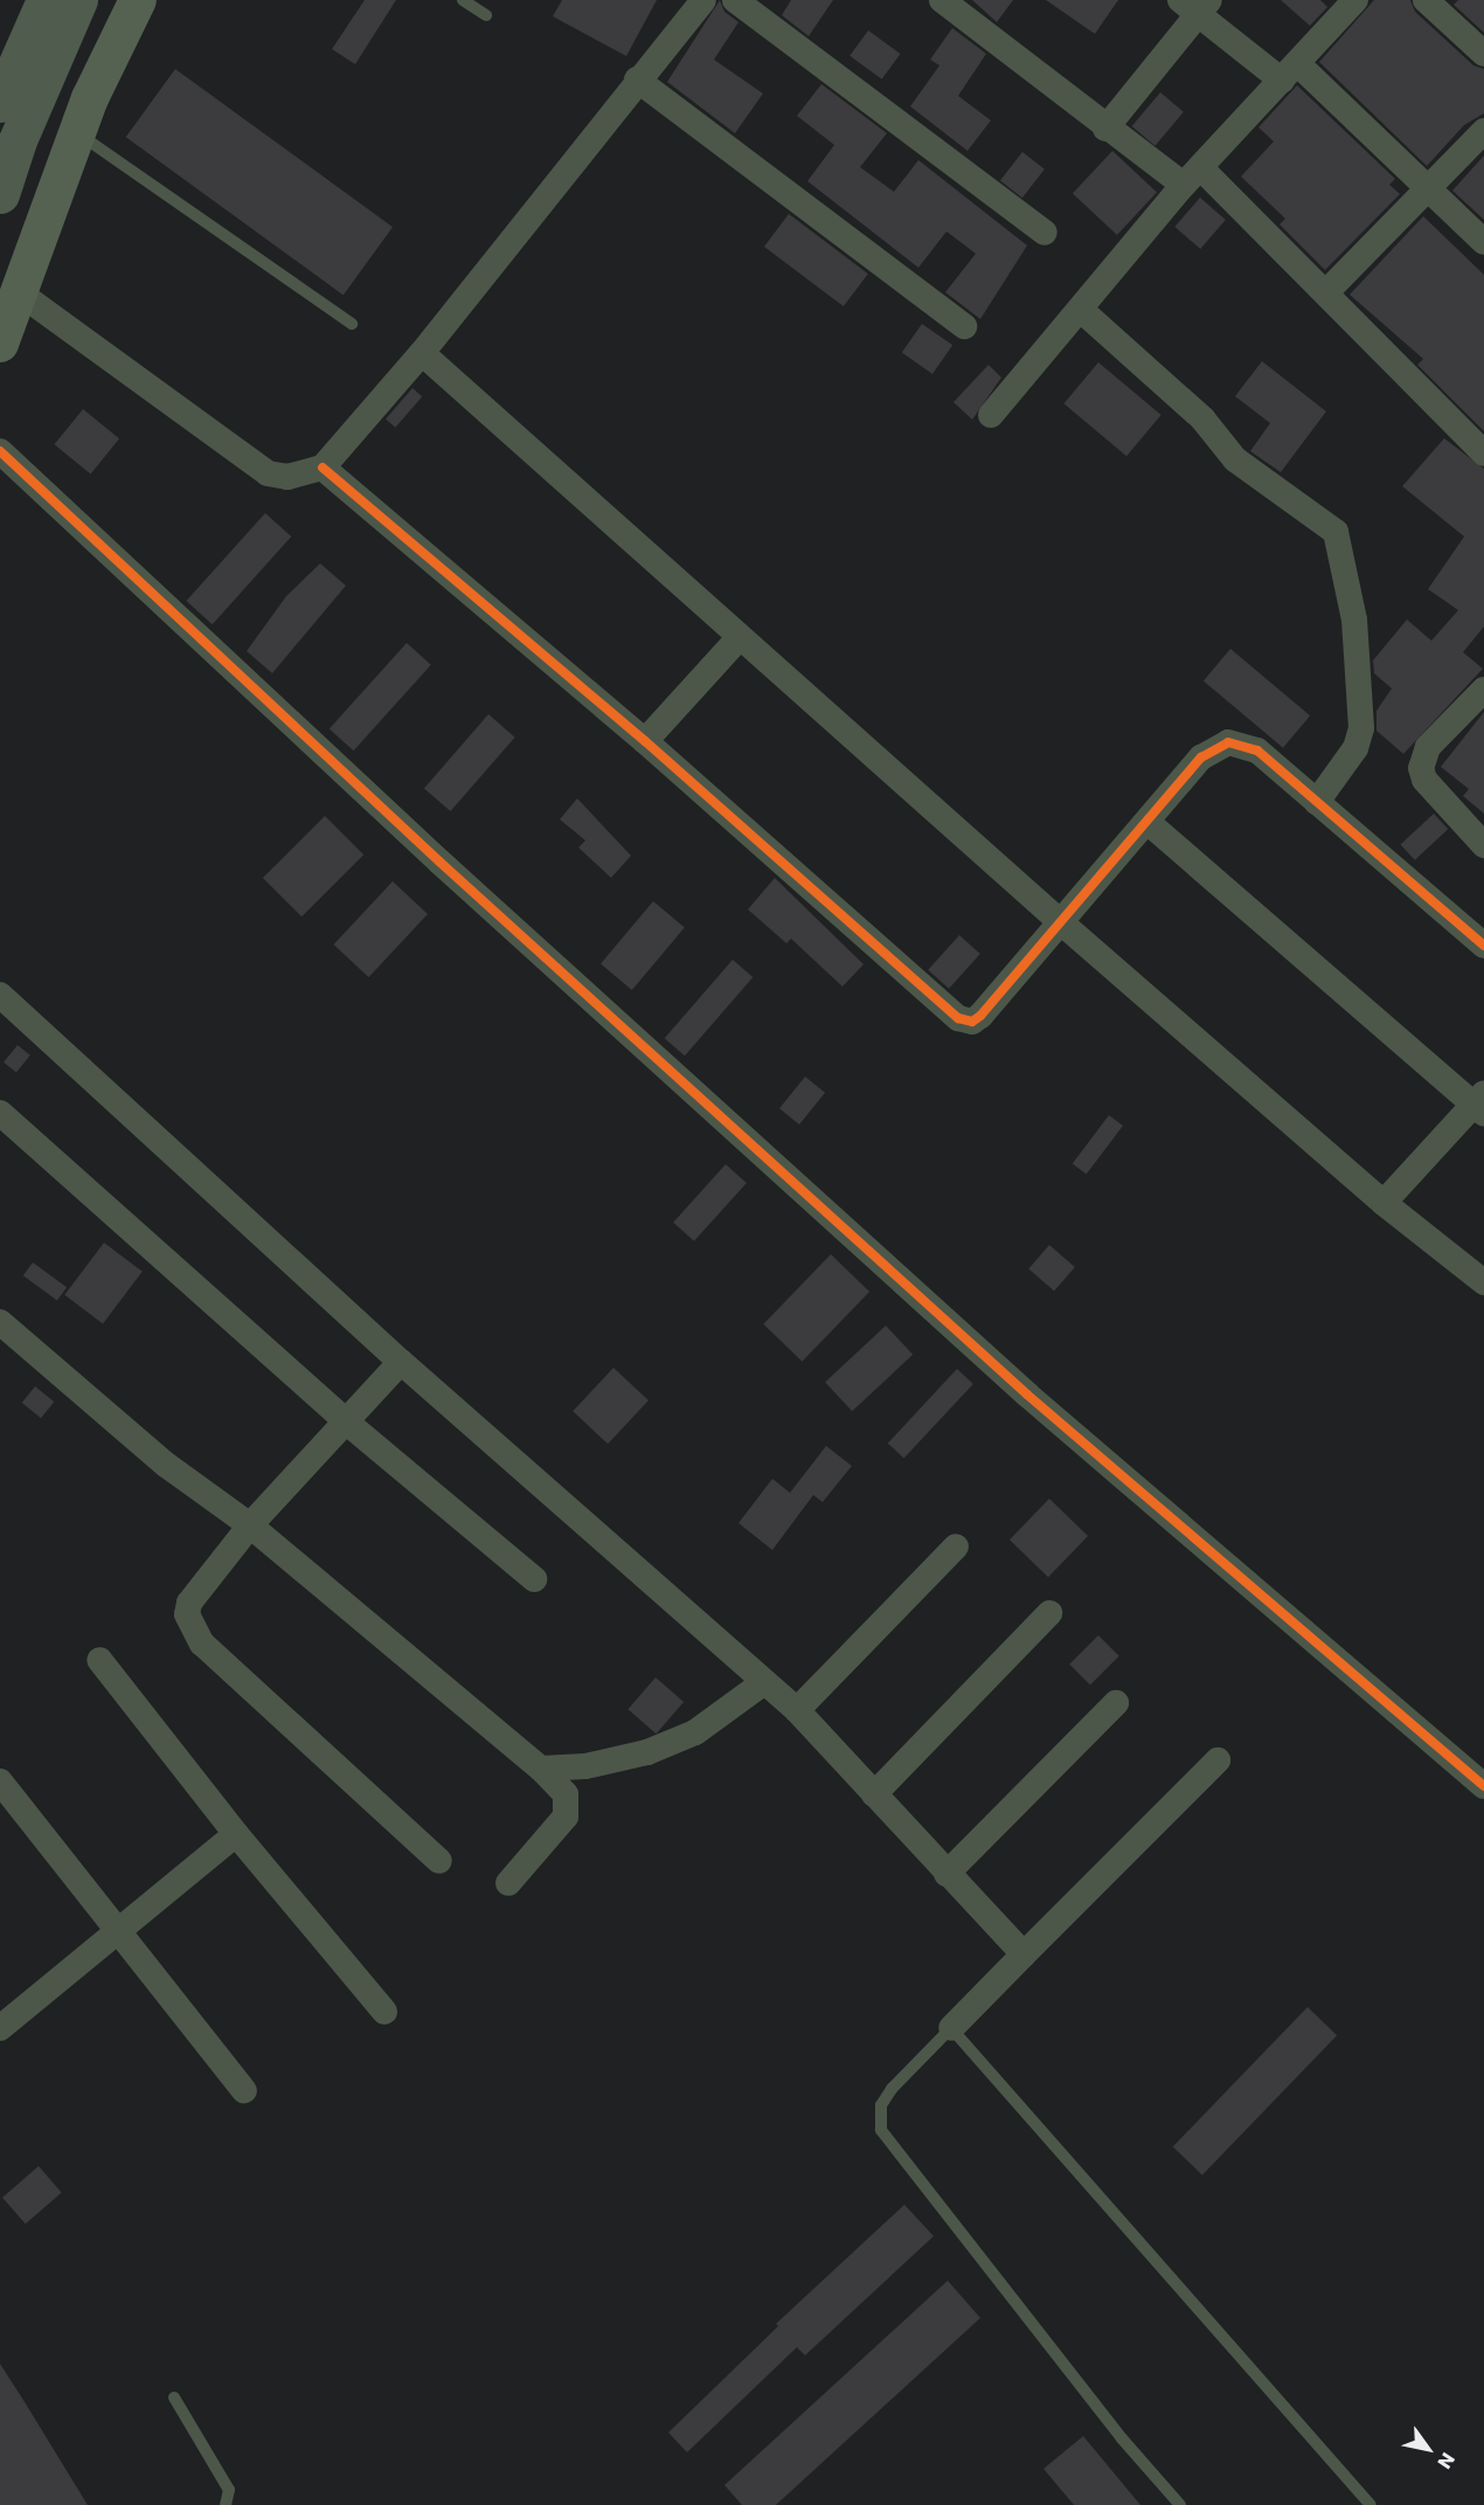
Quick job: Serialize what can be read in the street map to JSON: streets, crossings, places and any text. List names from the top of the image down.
{
  "north": "bottom right"
}
